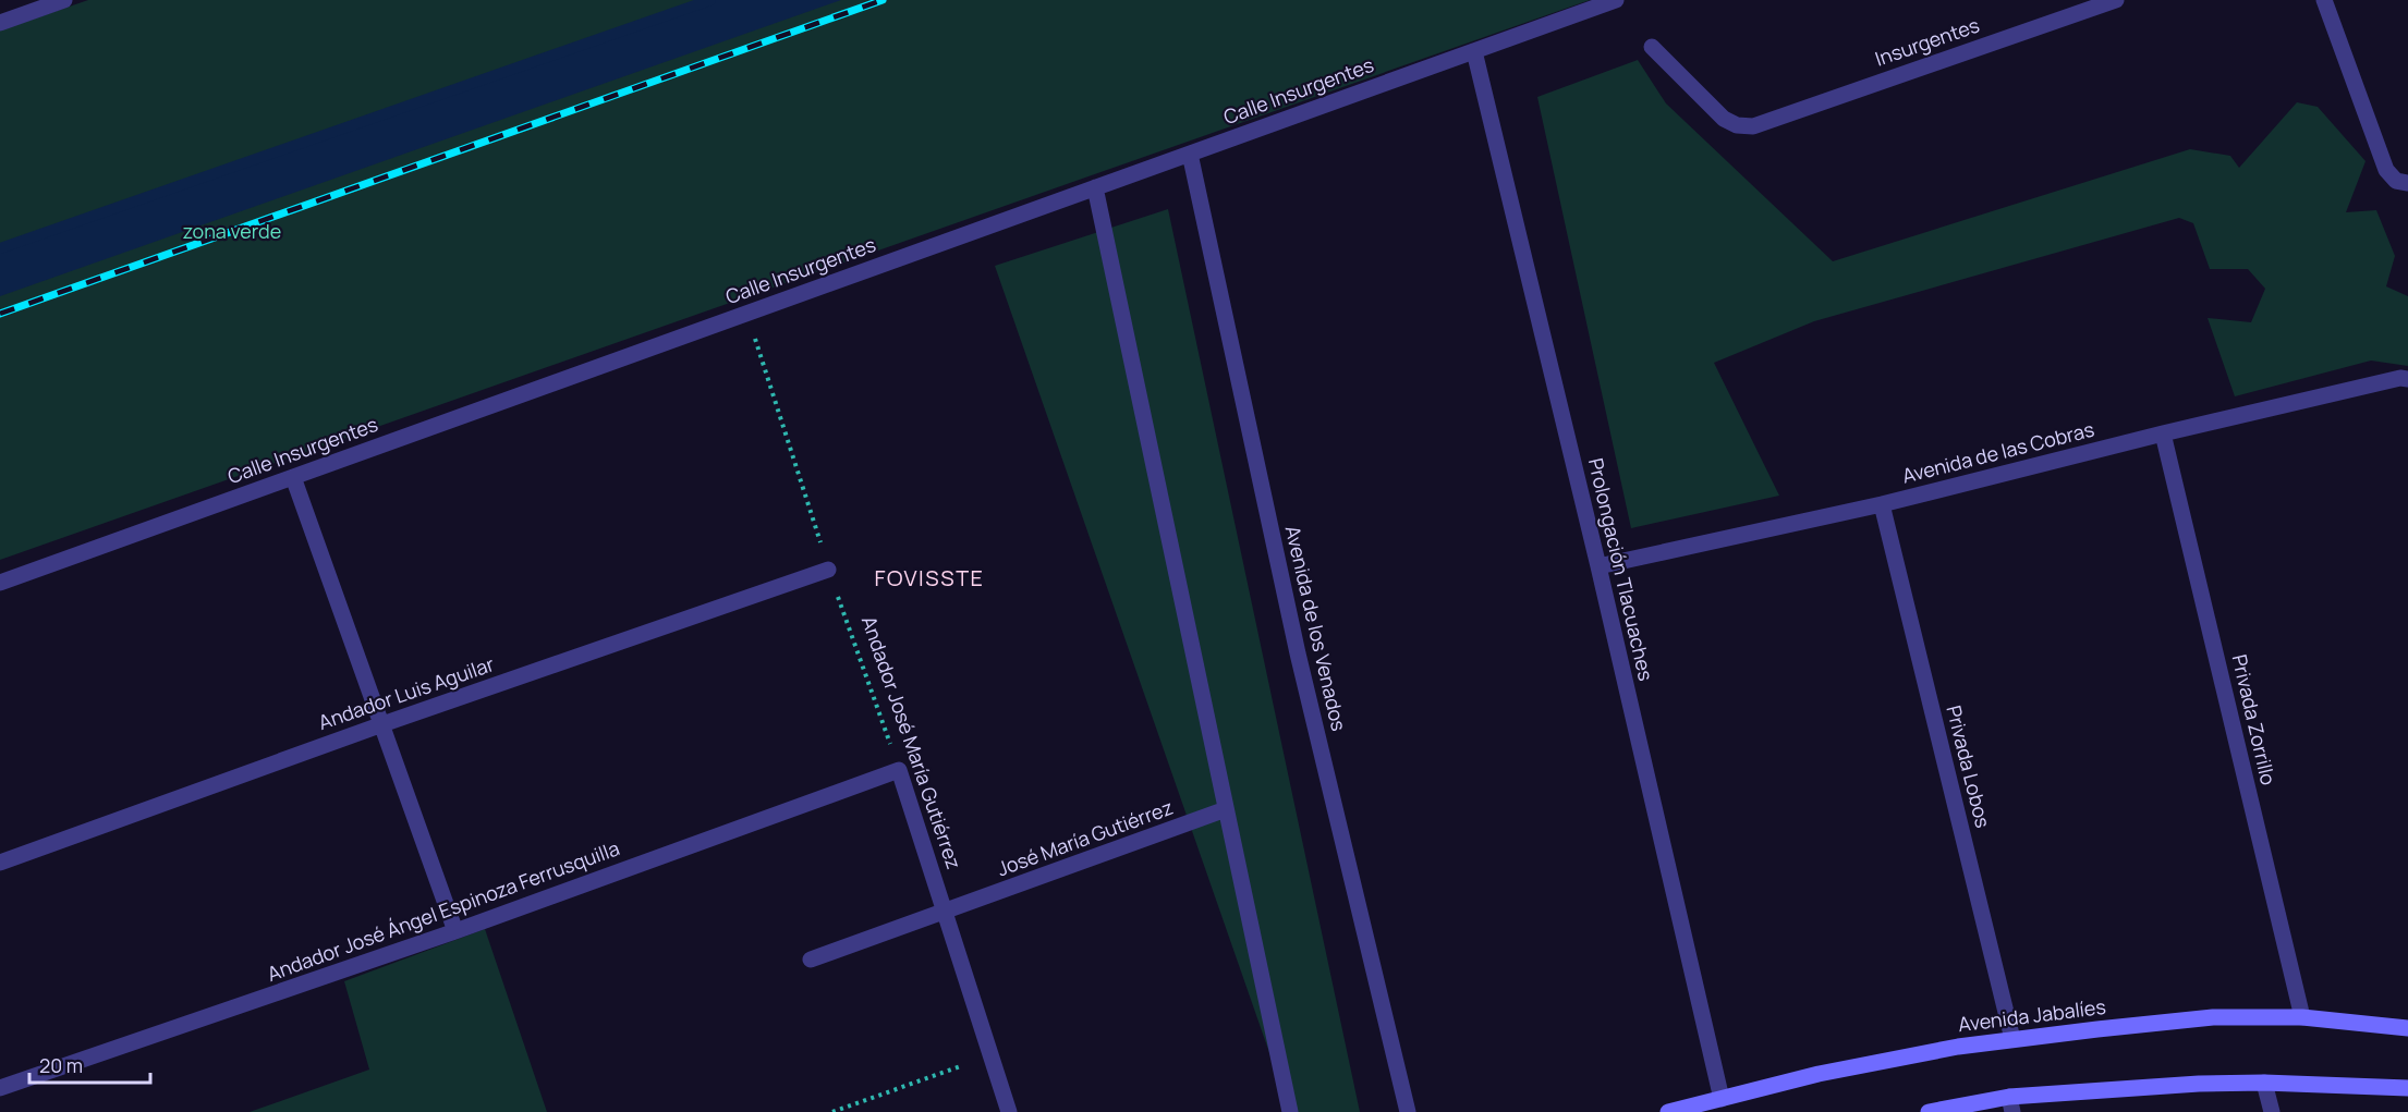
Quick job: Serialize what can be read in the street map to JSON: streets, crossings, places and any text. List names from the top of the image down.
{
  "streets": {
    "street": [
      "Insurgentes",
      "Calle Insurgentes",
      "Avenida de las Cobras",
      "Prolongación Tlacuaches",
      "Avenida de los Venados",
      "Andador Luis Aguilar",
      "Privada Zorrillo",
      "Andador José María Gutiérrez",
      "Privada Lobos",
      "José María Gutiérrez",
      "Andador José Ángel Espinoza Ferrusquilla",
      "Avenida Jabalíes"
    ]
  },
  "crossings": [
    ["Calle Insurgentes", "Prolongación Tlacuaches"],
    ["Calle Insurgentes", "Avenida de los Venados"],
    ["Calle Insurgentes", "Andador José María Gutiérrez"],
    ["Avenida de las Cobras", "Prolongación Tlacuaches"],
    ["Avenida de las Cobras", "Privada Zorrillo"],
    ["Avenida de las Cobras", "Privada Lobos"],
    ["Prolongación Tlacuaches", "Avenida Jabalíes"],
    ["Andador Luis Aguilar", "Andador José María Gutiérrez"],
    ["Privada Zorrillo", "Avenida Jabalíes"],
    ["Andador José María Gutiérrez", "José María Gutiérrez"],
    ["Andador José María Gutiérrez", "Andador José Ángel Espinoza Ferrusquilla"],
    ["Privada Lobos", "Avenida Jabalíes"]
  ],
  "districts": ["FOVISSTE"],
  "parks": ["zona verde"],
  "scale_bar": "20 m"
}
